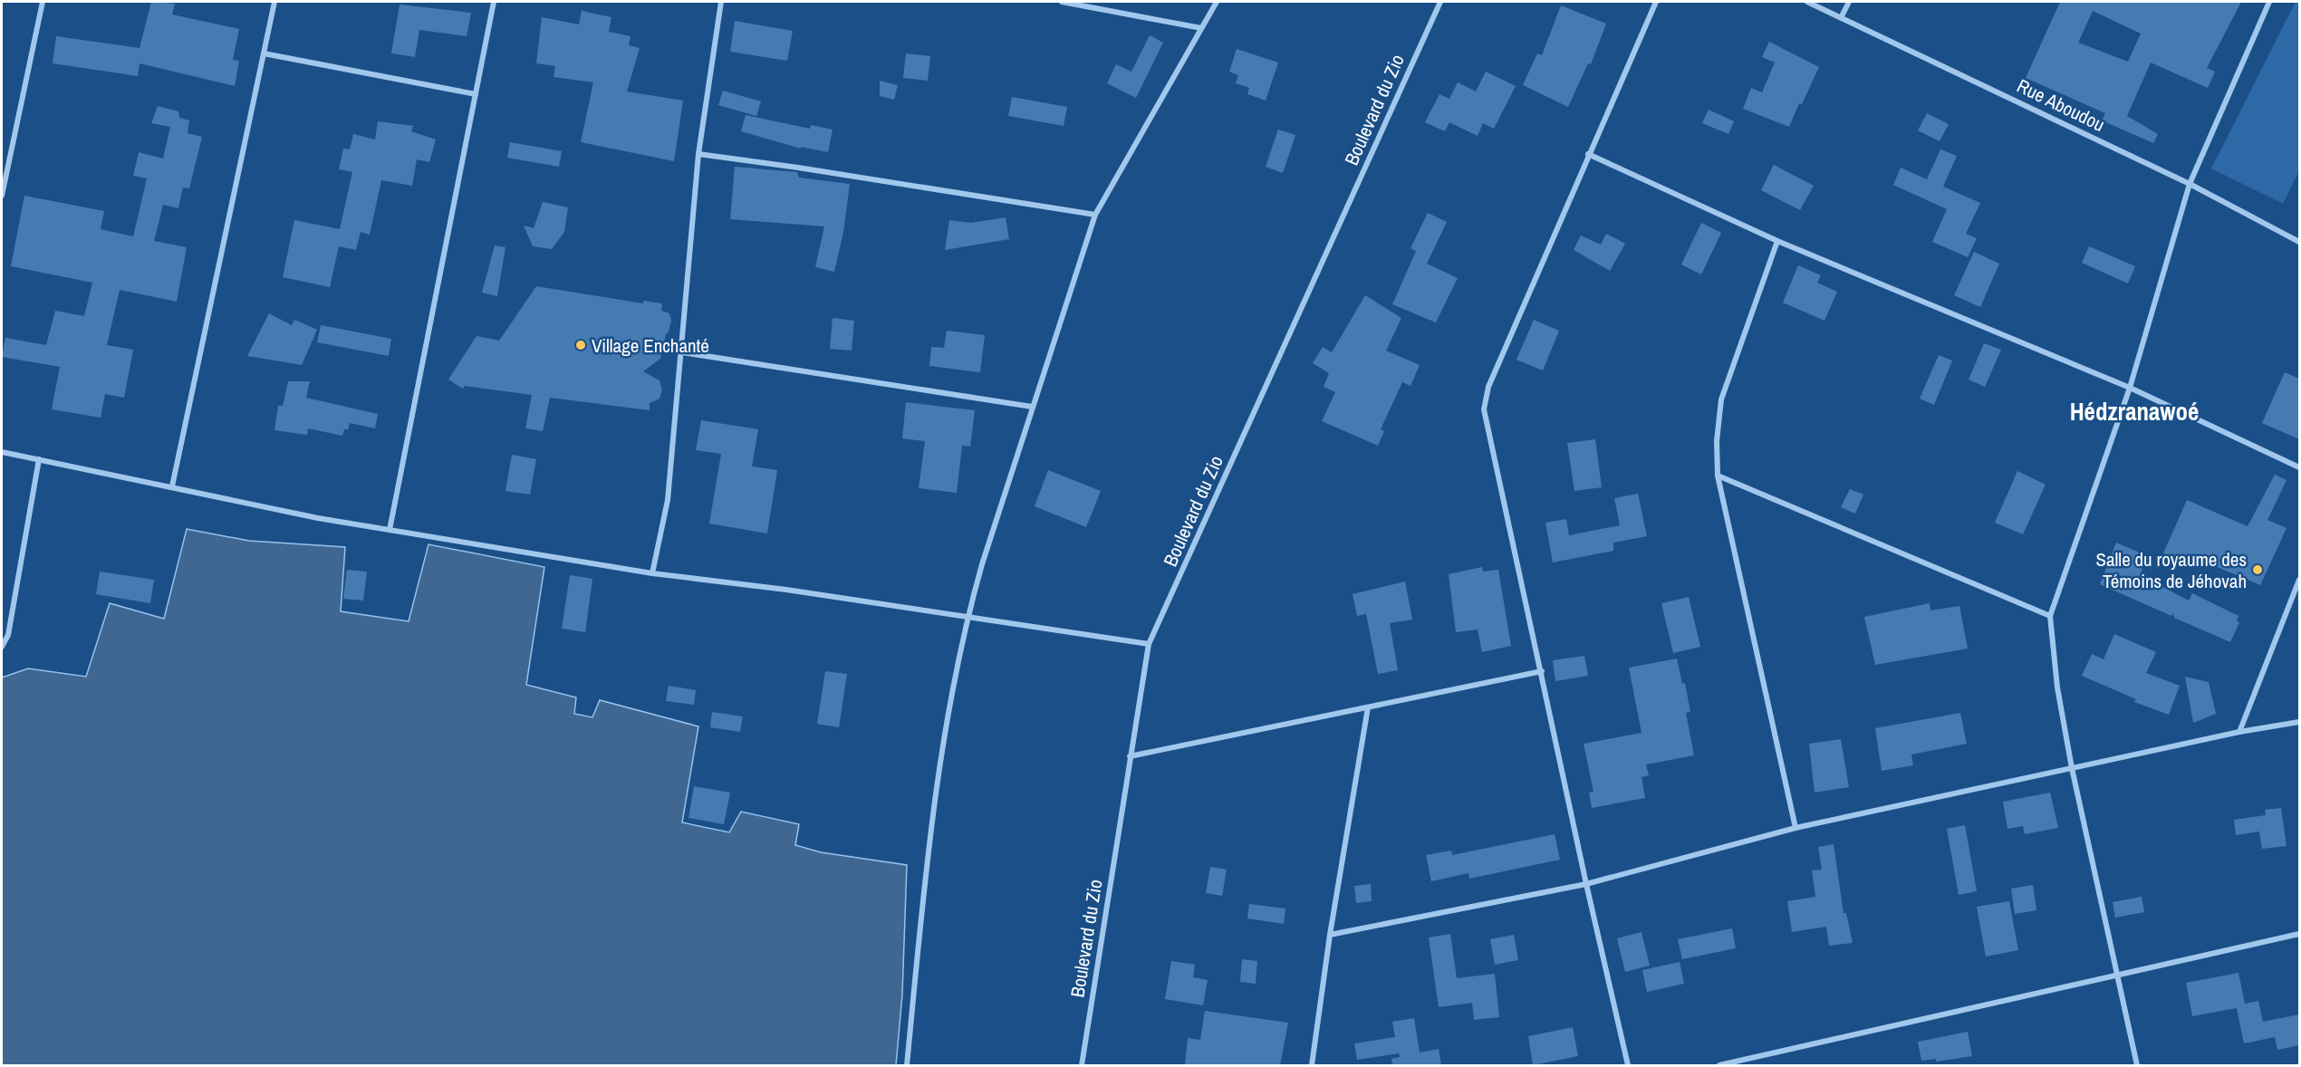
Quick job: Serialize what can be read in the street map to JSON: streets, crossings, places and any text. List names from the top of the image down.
{
  "streets": {
    "street": ["Rue Aboudou", "Boulevard du Zio"]
  },
  "districts": ["Hédzranawoé"],
  "places": ["Village Enchanté", "Salle du royaume des Témoins de Jéhovah"]
}
